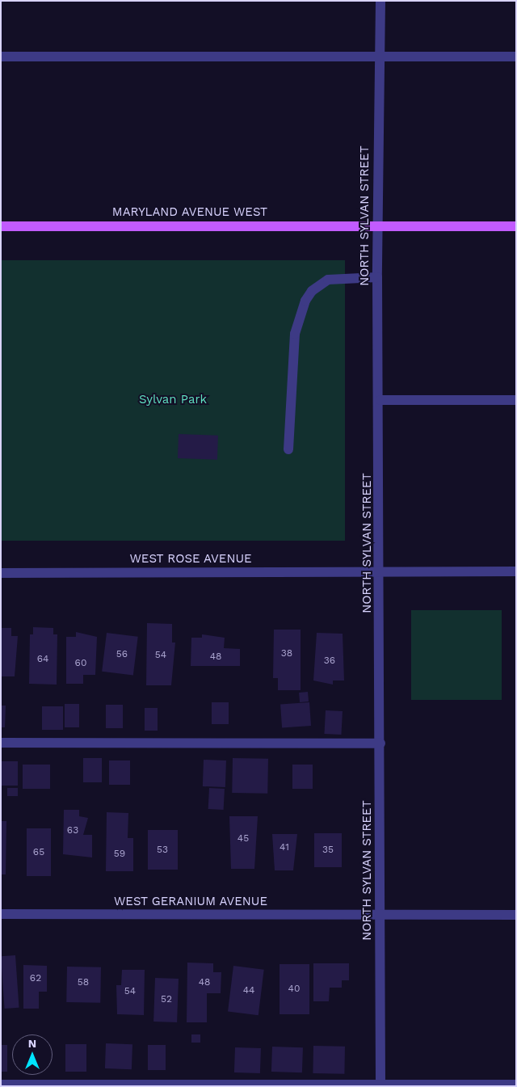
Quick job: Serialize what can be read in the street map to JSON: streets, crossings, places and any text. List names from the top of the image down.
{
  "streets": {
    "main road": ["MARYLAND AVENUE WEST"],
    "street": ["NORTH SYLVAN STREET", "WEST ROSE AVENUE", "WEST GERANIUM AVENUE"]
  },
  "crossings": [
    ["MARYLAND AVENUE WEST", "NORTH SYLVAN STREET"],
    ["NORTH SYLVAN STREET", "WEST ROSE AVENUE"],
    ["NORTH SYLVAN STREET", "WEST GERANIUM AVENUE"]
  ],
  "parks": ["Sylvan Park"],
  "house_numbers": [
    "38",
    "56",
    "54",
    "48",
    "64",
    "36",
    "60",
    "63",
    "45",
    "41",
    "53",
    "35",
    "65",
    "59",
    "62",
    "58",
    "48",
    "40",
    "44",
    "54",
    "52"
  ],
  "north": "top"
}
